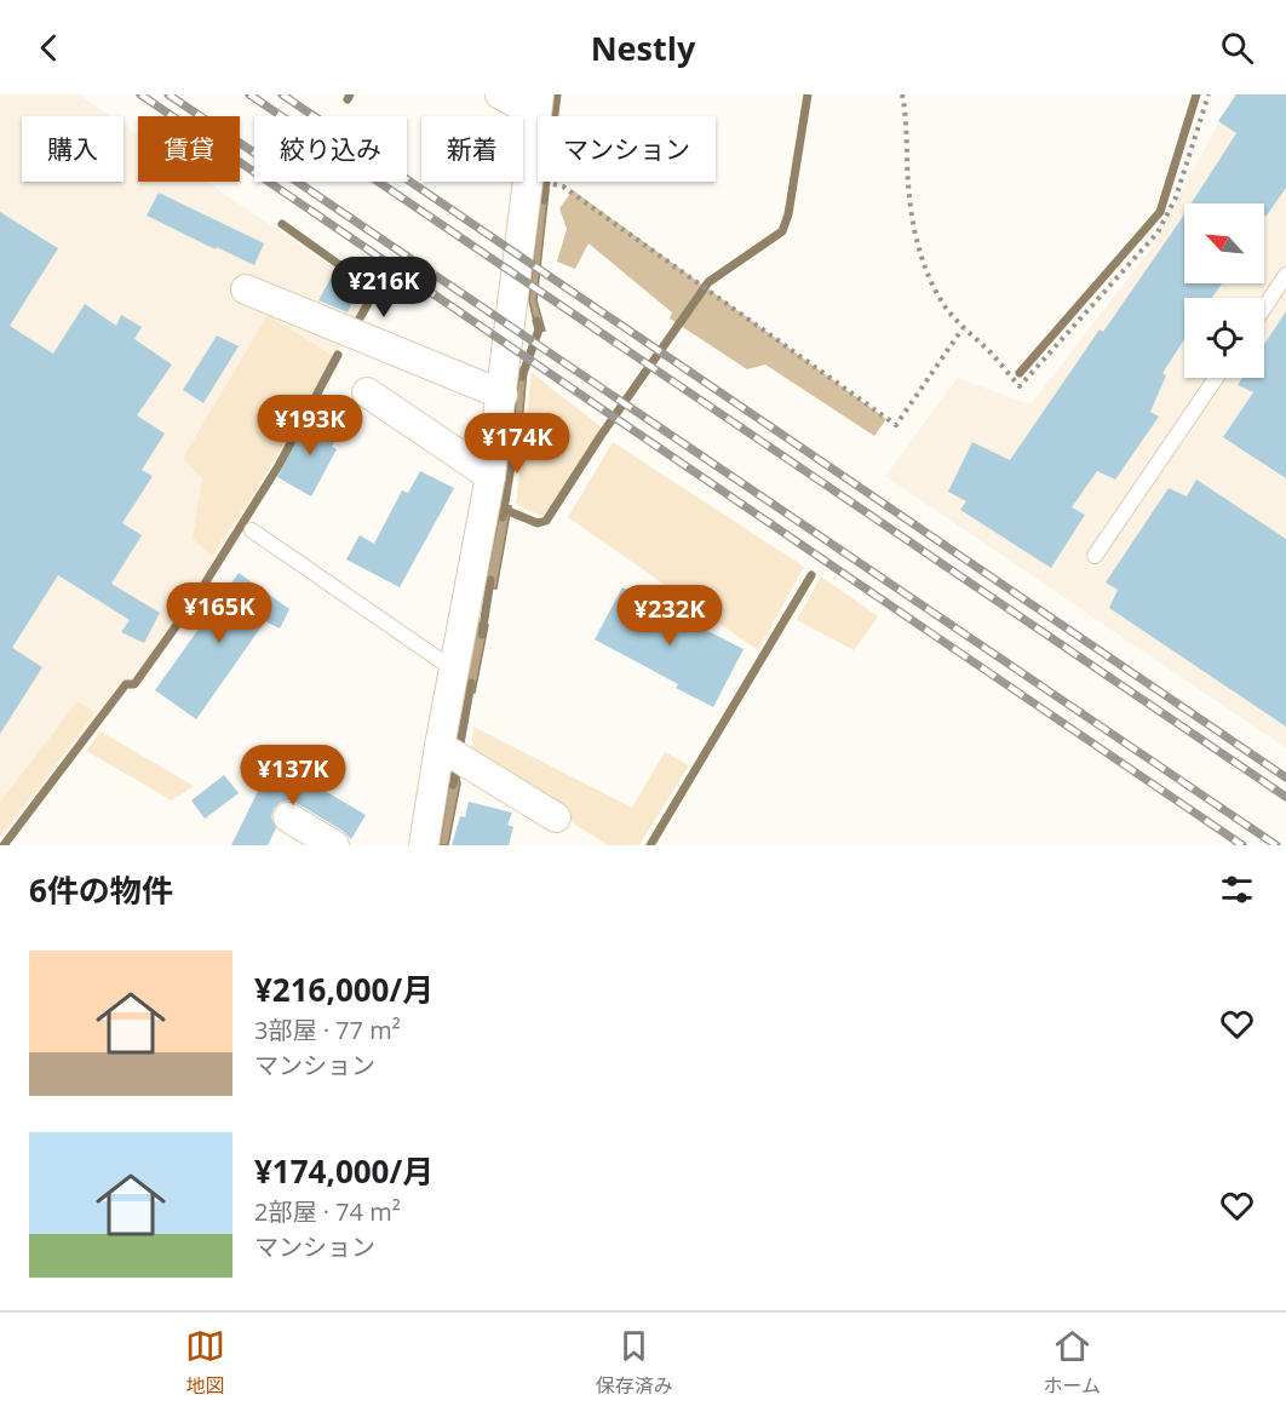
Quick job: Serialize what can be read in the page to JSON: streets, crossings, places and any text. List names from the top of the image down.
{
  "north": "top left",
  "page": {
    "header": "Nestly",
    "chip": [
      "購入",
      "賃貸",
      "絞り込み",
      "新着",
      "マンション"
    ],
    "price": [
      "¥216K",
      "¥193K",
      "¥174K",
      "¥165K",
      "¥232K",
      "¥137K"
    ],
    "heading": "6件の物件",
    "list": [
      {
        "name": "¥216,000/月",
        "note": "3部屋 · 77 m² · マンション"
      },
      {
        "name": "¥174,000/月",
        "note": "2部屋 · 74 m² · マンション"
      }
    ],
    "tabs": ["地図", "保存済み", "ホーム"]
  }
}
